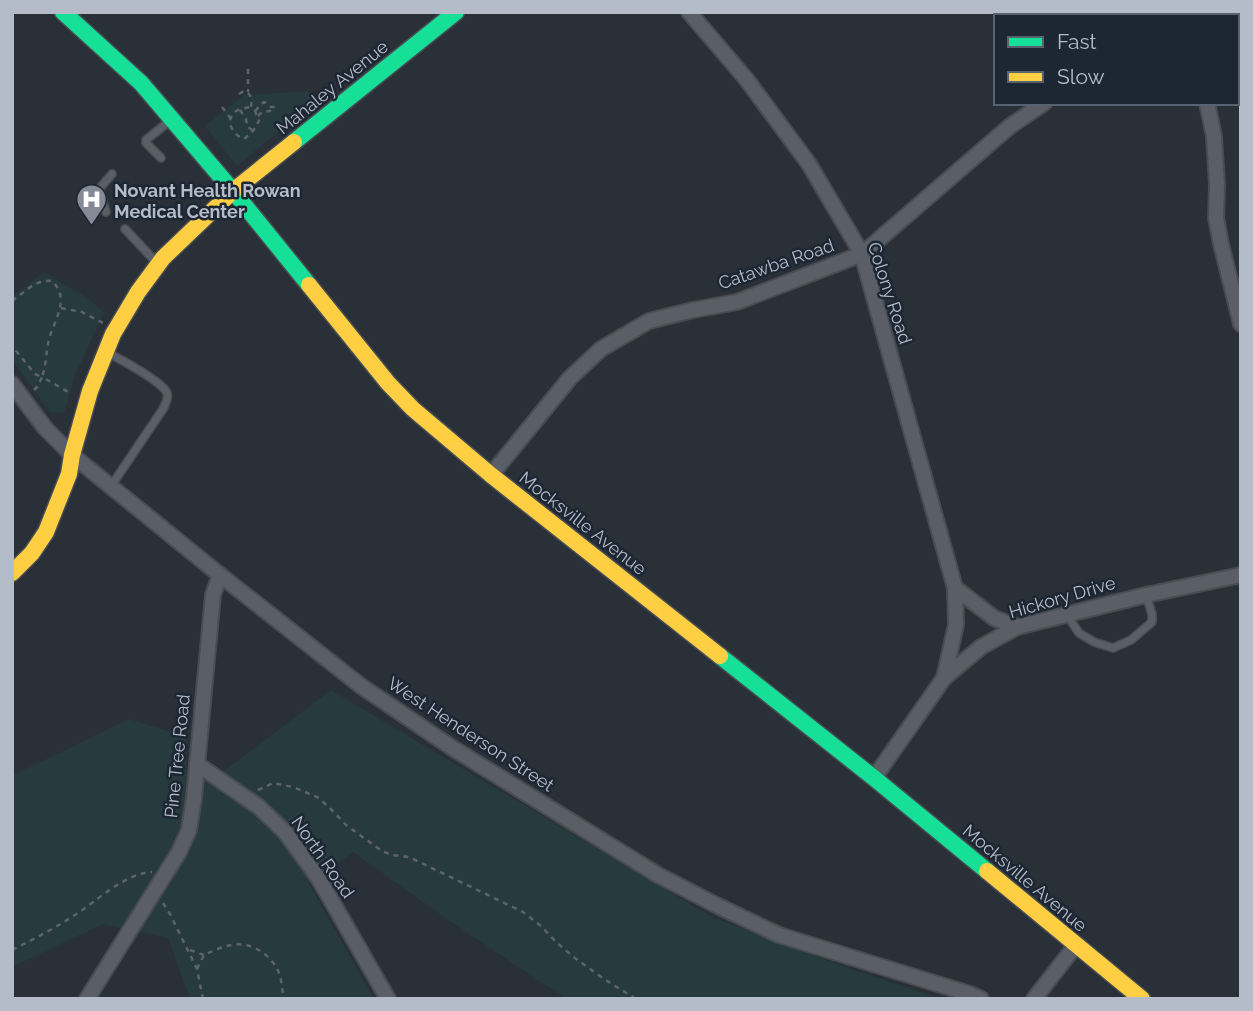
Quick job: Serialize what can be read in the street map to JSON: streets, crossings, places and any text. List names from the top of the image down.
{
  "streets": {
    "street": [
      "Mahaley Avenue",
      "Catawba Road",
      "Colony Road",
      "Mocksville Avenue",
      "Hickory Drive",
      "West Henderson Street",
      "Pine Tree Road",
      "North Road"
    ]
  },
  "crossings": [
    ["Mahaley Avenue", "Mocksville Avenue"],
    ["Mahaley Avenue", "West Henderson Street"],
    ["Catawba Road", "Colony Road"],
    ["Catawba Road", "Mocksville Avenue"],
    ["Colony Road", "Hickory Drive"],
    ["Mocksville Avenue", "Hickory Drive"],
    ["West Henderson Street", "Pine Tree Road"],
    ["Pine Tree Road", "North Road"]
  ],
  "places": {
    "hospital": ["Novant Health Rowan Medical Center"]
  },
  "legend": ["Fast", "Slow"]
}
